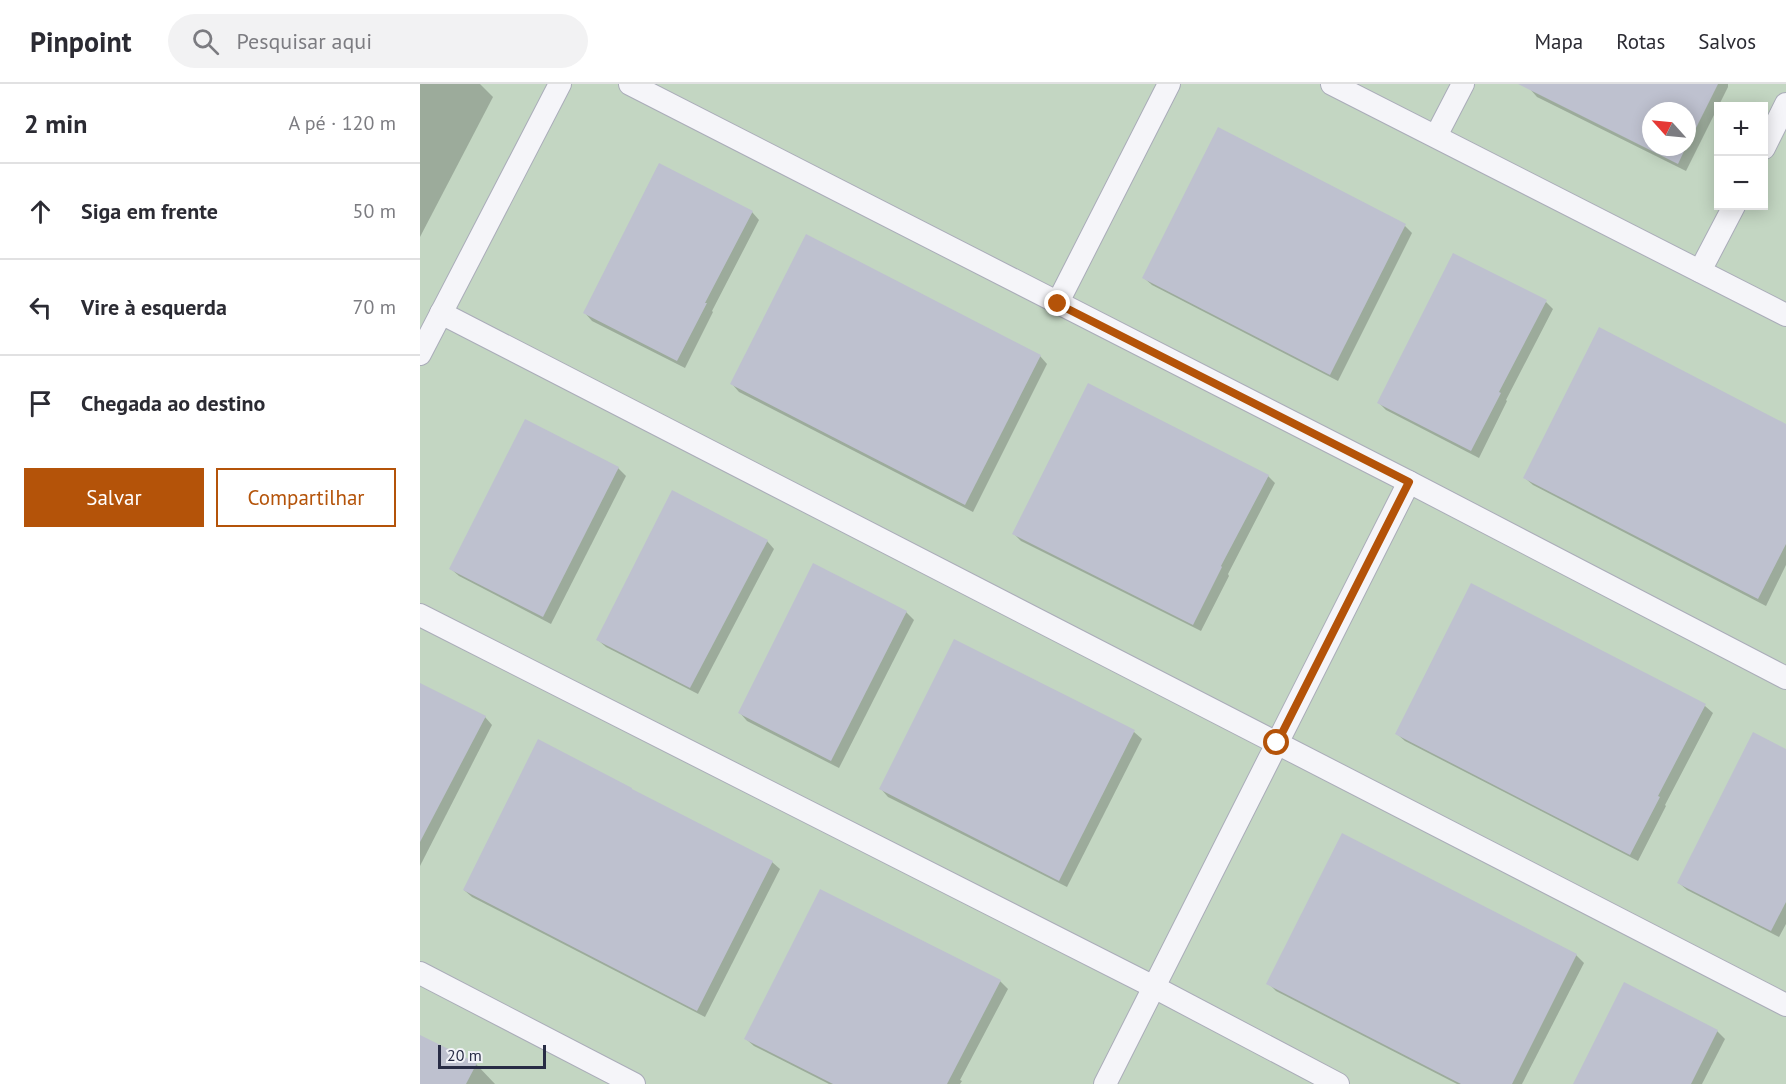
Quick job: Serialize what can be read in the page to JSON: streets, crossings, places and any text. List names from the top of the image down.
{
  "scale_bar": "20 m",
  "north": "top left",
  "page": {
    "header": "Pinpoint",
    "search": "Pesquisar aqui",
    "nav": ["Mapa", "Rotas", "Salvos"],
    "heading": ["2 min", "A pé · 120 m"],
    "map_buttons": ["+", "−"],
    "list": [
      ["Siga em frente", "50 m"],
      ["Vire à esquerda", "70 m"],
      "Chegada ao destino"
    ],
    "buttons": ["Salvar", "Compartilhar"],
    "scale": "20 m"
  }
}
